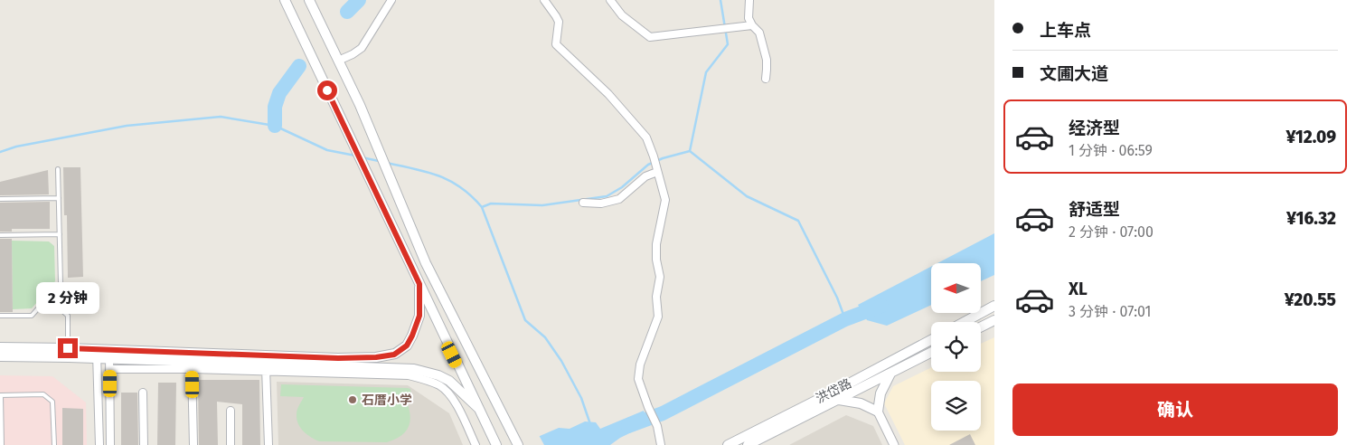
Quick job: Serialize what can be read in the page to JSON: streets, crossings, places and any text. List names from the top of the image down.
{
  "streets": {
    "main road": ["洪岱路"]
  },
  "places": ["石厝小学"],
  "north": "left",
  "page": {
    "banner": ["上车点", "文圃大道"],
    "list": [
      {
        "name": "经济型",
        "note": "1 分钟 · 06:59",
        "value": "¥12.09"
      },
      {
        "name": "舒适型",
        "note": "2 分钟 · 07:00",
        "value": "¥16.32"
      },
      {
        "name": "XL",
        "note": "3 分钟 · 07:01",
        "value": "¥20.55"
      }
    ],
    "bubble": "2 分钟",
    "buttons": "确认"
  }
}
